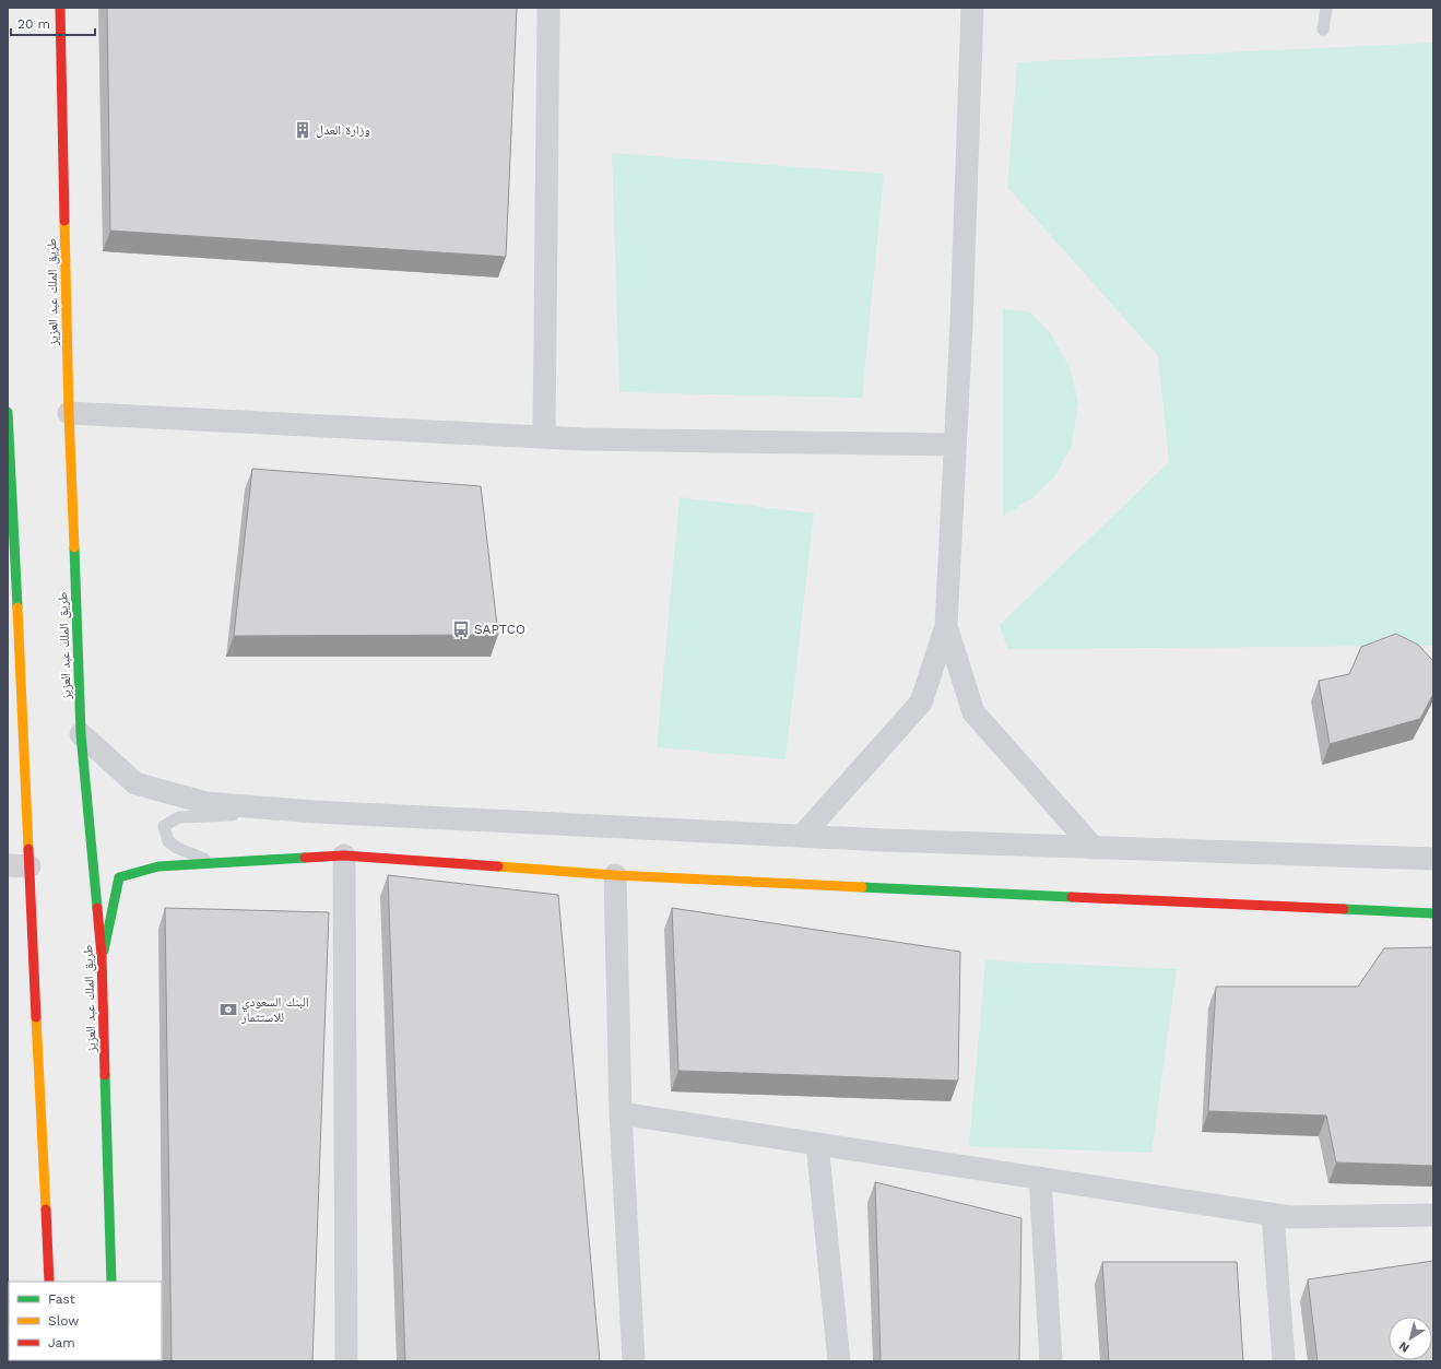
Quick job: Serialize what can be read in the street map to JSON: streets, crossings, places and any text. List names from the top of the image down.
{
  "streets": {
    "main road": ["طريق الملك عبد العزيز"]
  },
  "places": {
    "building": ["وزارة العدل"],
    "bus stop": ["SAPTCO"],
    "bank": ["البنك السعودي للاستثمار"]
  },
  "legend": ["Fast", "Slow", "Jam"],
  "scale_bar": "20 m",
  "north": "bottom left"
}
